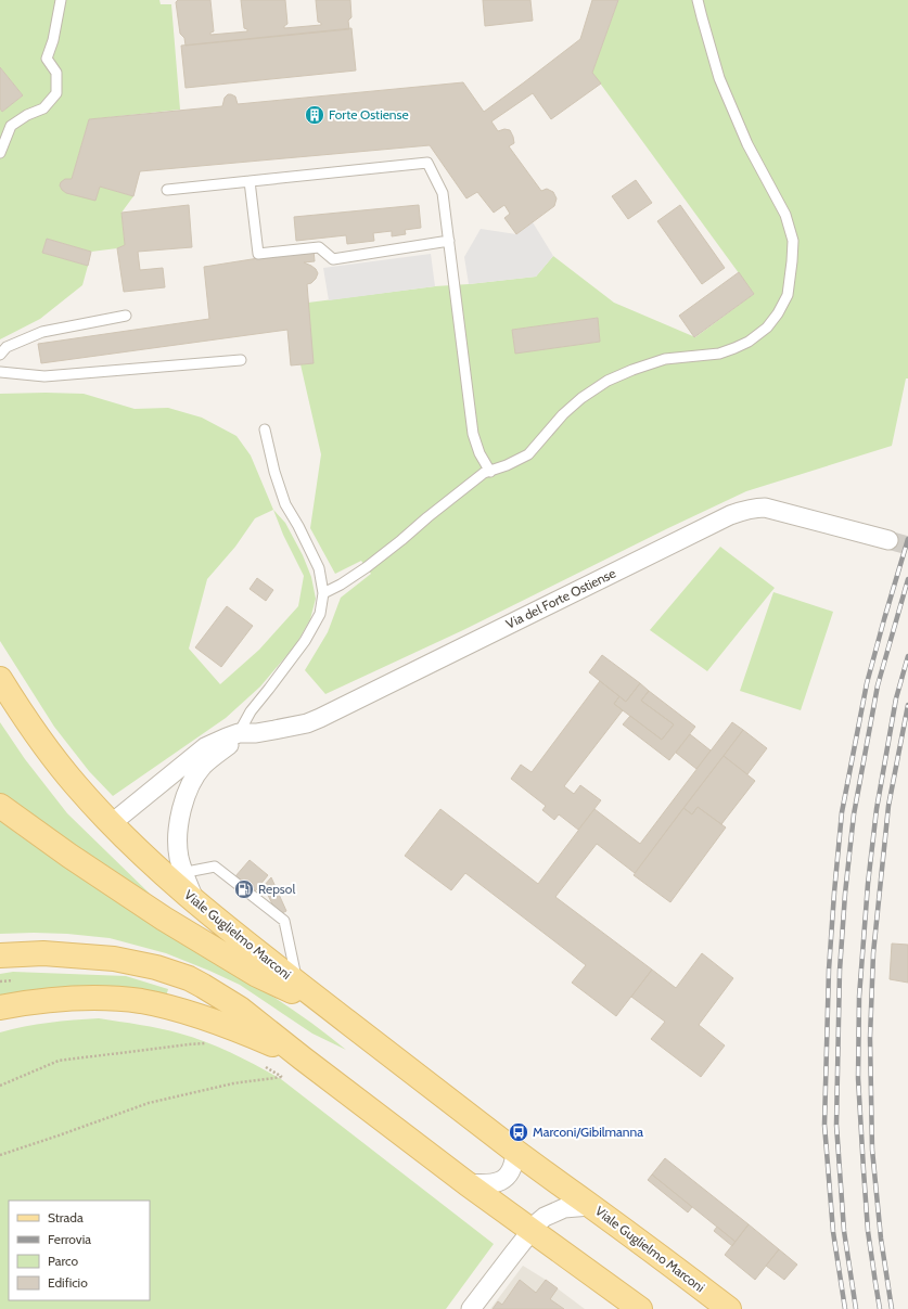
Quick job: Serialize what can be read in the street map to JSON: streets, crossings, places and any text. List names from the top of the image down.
{
  "streets": {
    "main road": ["Viale Guglielmo Marconi"],
    "street": ["Via del Forte Ostiense"]
  },
  "crossings": [
    ["Via del Forte Ostiense", "Viale Guglielmo Marconi"]
  ],
  "places": {
    "building": ["Forte Ostiense"],
    "fuel station": ["Repsol"],
    "bus stop": ["Marconi/Gibilmanna"]
  },
  "legend": [
    "Strada",
    "Ferrovia",
    "Parco",
    "Edificio"
  ]
}
